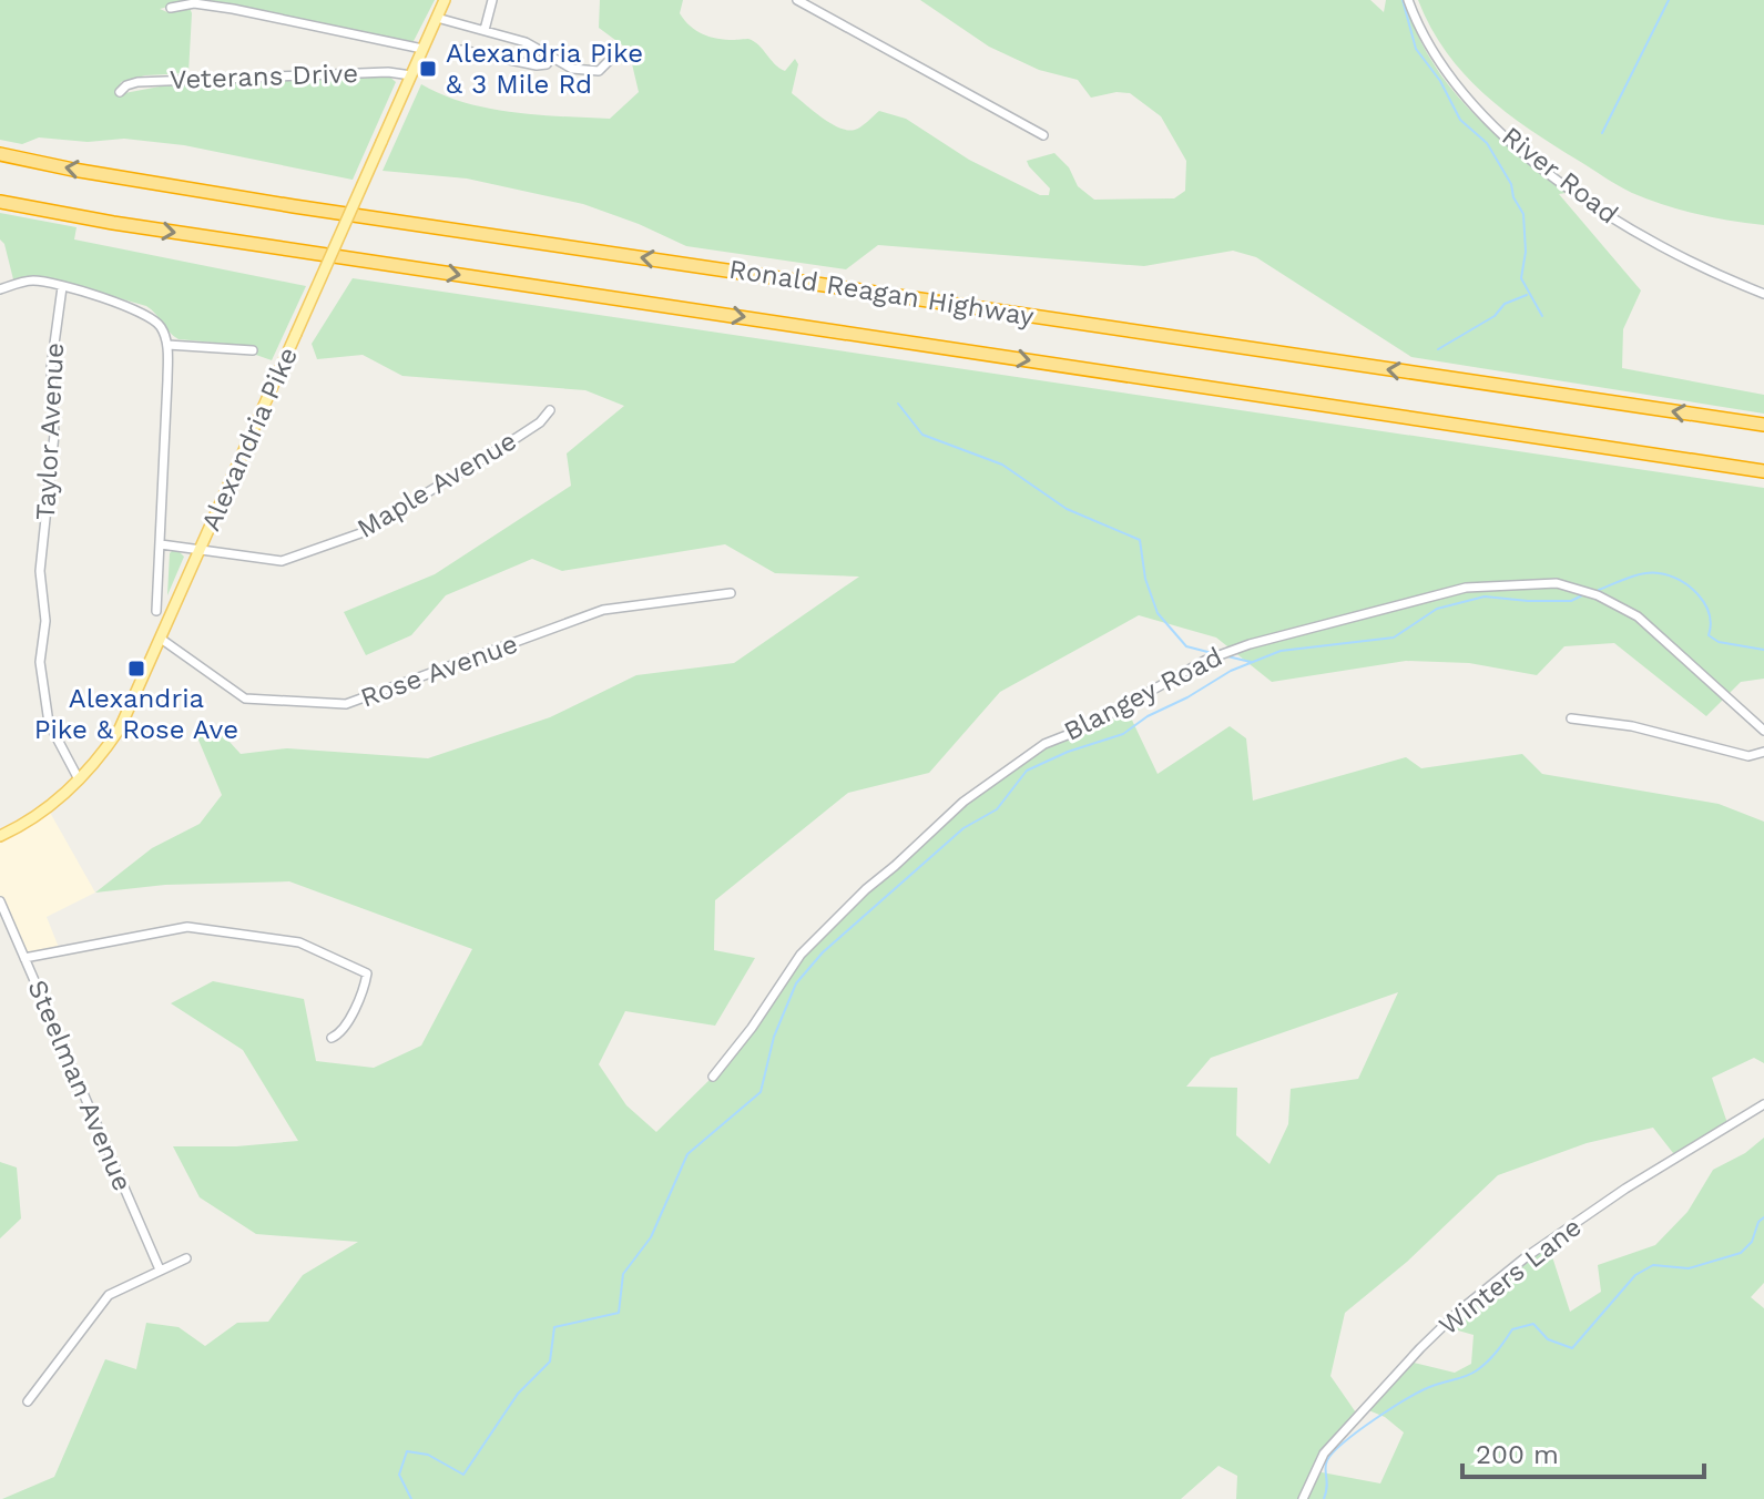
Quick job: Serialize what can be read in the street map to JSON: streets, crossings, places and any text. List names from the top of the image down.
{
  "streets": {
    "highway": ["Ronald Reagan Highway"],
    "main road": ["Alexandria Pike"],
    "street": [
      "Veterans Drive",
      "River Road",
      "Taylor Avenue",
      "Maple Avenue",
      "Rose Avenue",
      "Blangey Road",
      "Steelman Avenue",
      "Winters Lane"
    ]
  },
  "crossings": [
    ["Veterans Drive", "Alexandria Pike"],
    ["Taylor Avenue", "Alexandria Pike"],
    ["Alexandria Pike", "Maple Avenue"],
    ["Alexandria Pike", "Rose Avenue"]
  ],
  "places": {
    "transit": ["Alexandria Pike & 3 Mile Rd", "Alexandria Pike & Rose Ave"]
  },
  "scale_bar": "200 m"
}
